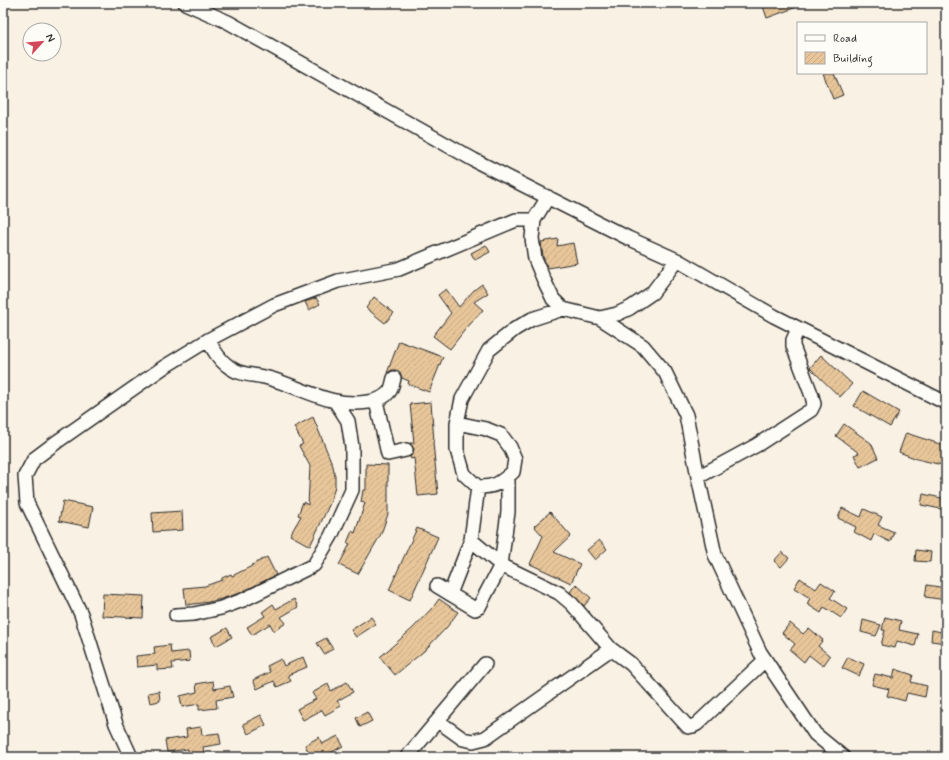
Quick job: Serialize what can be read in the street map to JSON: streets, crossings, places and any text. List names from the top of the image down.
{
  "legend": ["Road", "Building"],
  "north": "top right"
}
